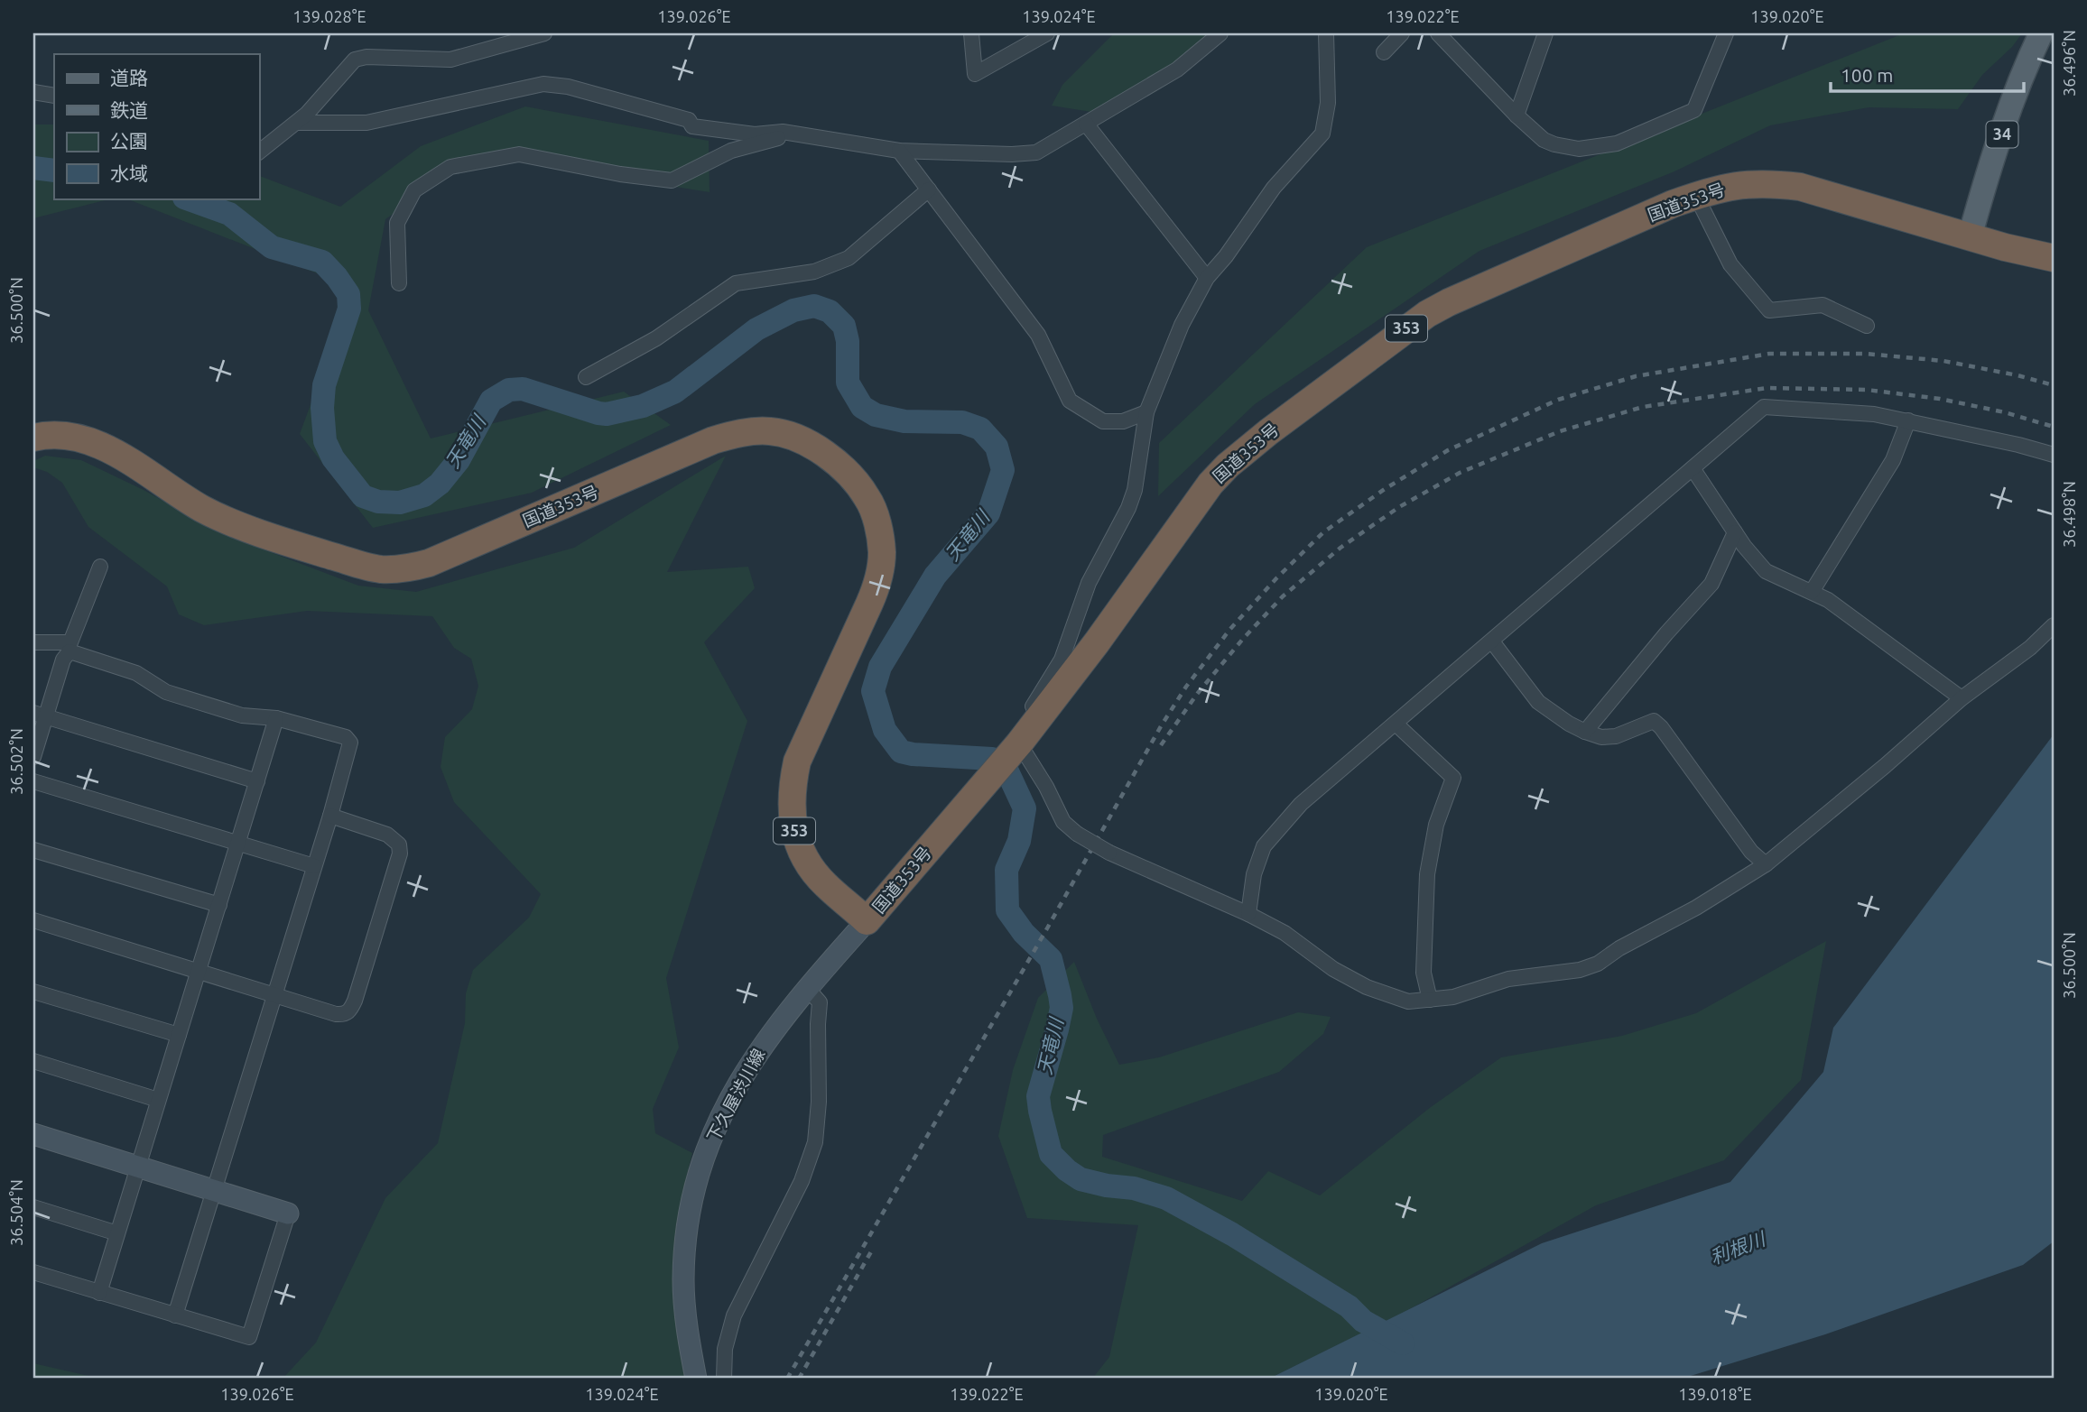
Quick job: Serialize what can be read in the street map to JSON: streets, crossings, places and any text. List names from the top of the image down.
{
  "streets": {
    "highway": ["国道353号", "353"],
    "main road": ["34", "下久屋渋川線"]
  },
  "crossings": [
    ["34", "国道353号"],
    ["国道353号", "下久屋渋川線"]
  ],
  "water": ["天竜川", "利根川"],
  "legend": [
    "道路",
    "鉄道",
    "公園",
    "水域"
  ],
  "scale_bar": "100 m",
  "coordinates": [
    "139.028°E",
    "139.026°E",
    "139.024°E",
    "139.022°E",
    "139.020°E",
    "36.496°N",
    "36.500°N",
    "36.498°N",
    "36.502°N",
    "36.504°N",
    "139.018°E"
  ]
}
